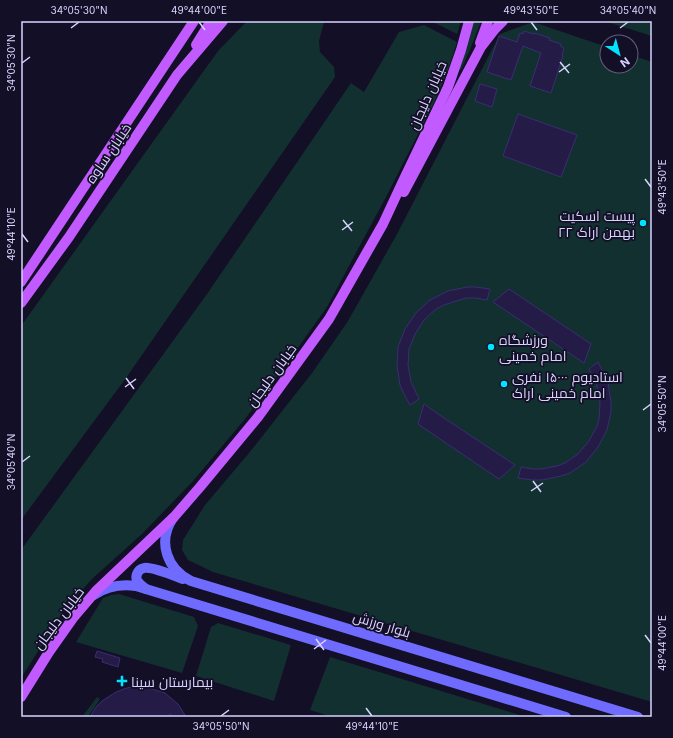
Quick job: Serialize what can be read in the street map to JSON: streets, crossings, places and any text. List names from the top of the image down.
{
  "streets": {
    "main road": ["خیابان دلیجان", "خیابان ساوه", "بلوار ورزش"]
  },
  "crossings": [
    ["خیابان دلیجان", "بلوار ورزش"]
  ],
  "places": {
    "other": ["پیست اسکیت ۲۲ بهمن اراک", "ورزشگاه امام خمینی", "استادیوم ۱۵۰۰۰ نفری امام خمینی اراک"],
    "health": ["بیمارستان سینا"]
  },
  "north": "bottom right",
  "coordinates": [
    "34°05'30\"N",
    "49°44'00\"E",
    "49°43'50\"E",
    "34°05'40\"N",
    "49°44'10\"E",
    "34°05'50\"N"
  ]
}
